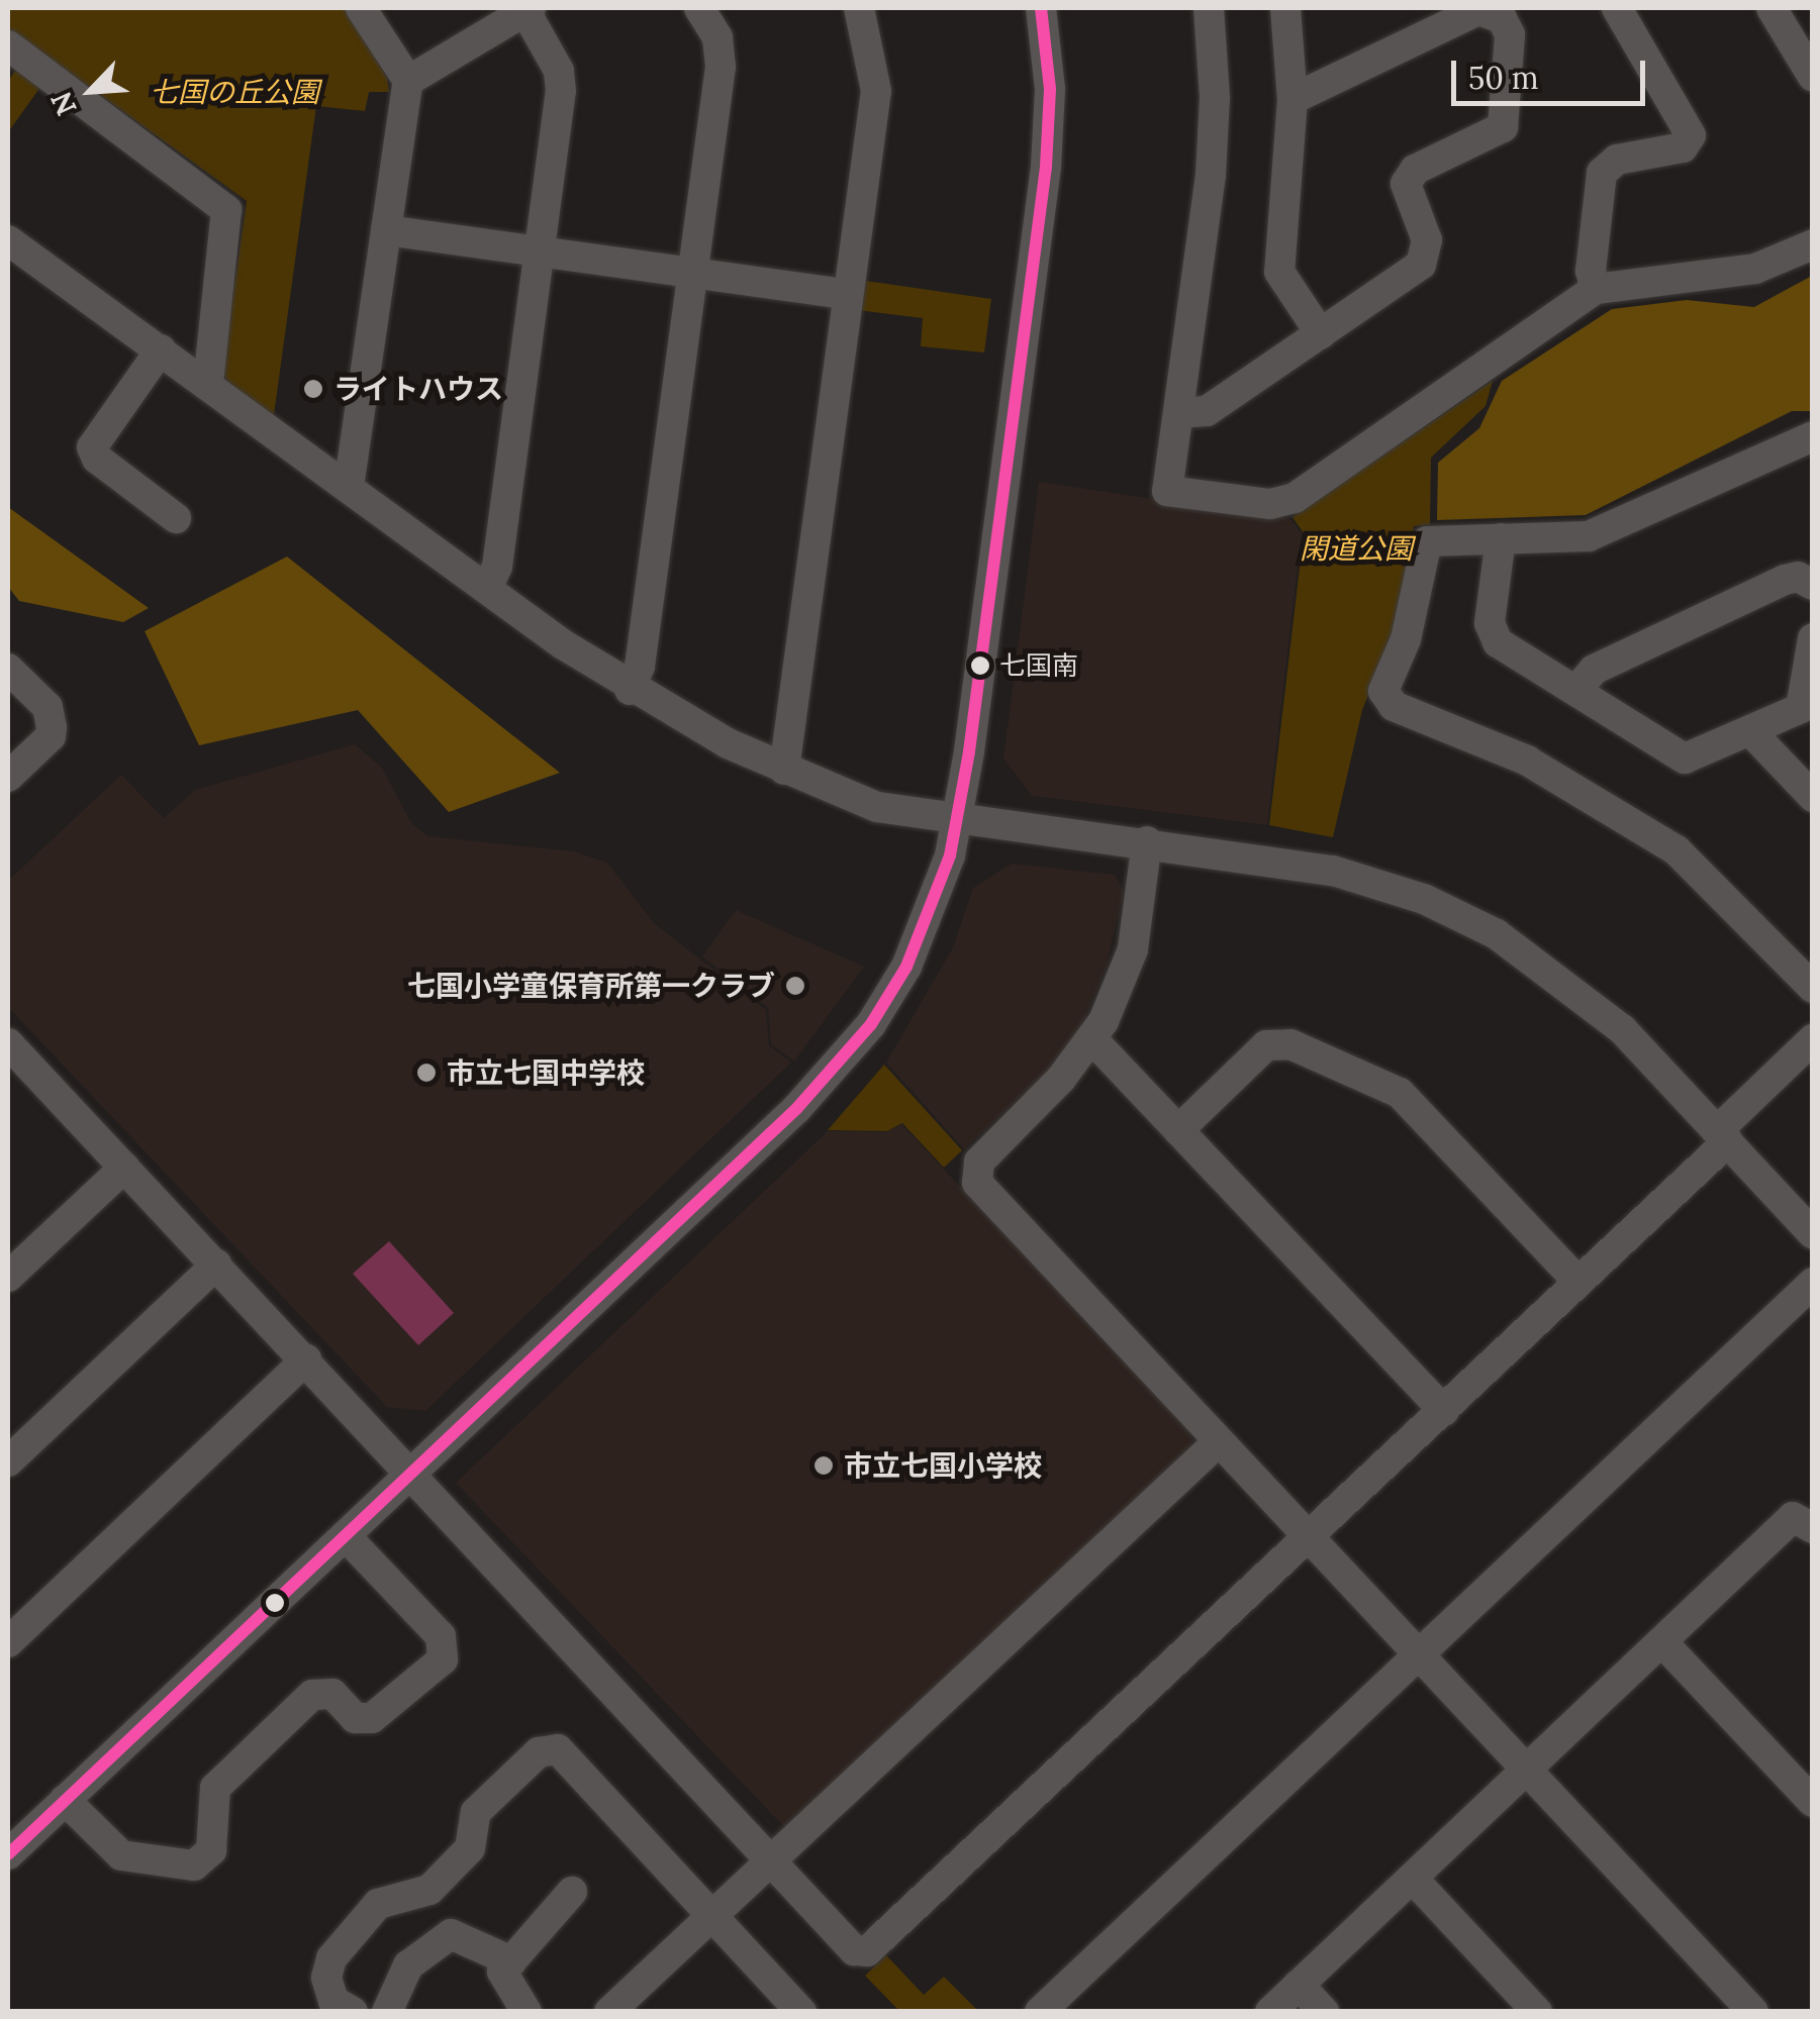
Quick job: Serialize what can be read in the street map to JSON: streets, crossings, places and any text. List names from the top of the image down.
{
  "parks": ["七国の丘公園", "閑道公園"],
  "places": [
    "ライトハウス",
    "七国南",
    "七国小学童保育所第一クラブ",
    "市立七国中学校",
    "市立七国小学校"
  ],
  "scale_bar": "50 m",
  "north": "bottom left"
}
